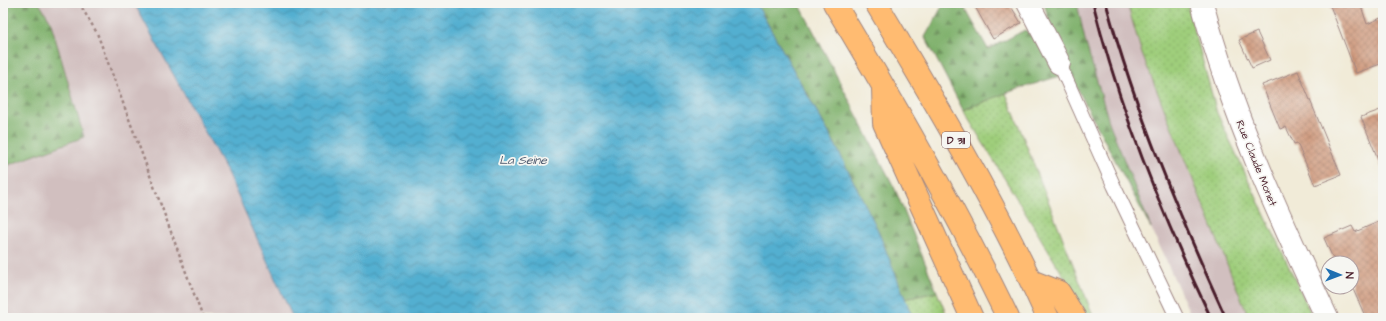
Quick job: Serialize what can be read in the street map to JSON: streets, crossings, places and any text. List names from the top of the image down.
{
  "streets": {
    "main road": ["D 311"],
    "street": ["Rue Claude Monet"]
  },
  "water": ["La Seine"],
  "north": "right"
}
